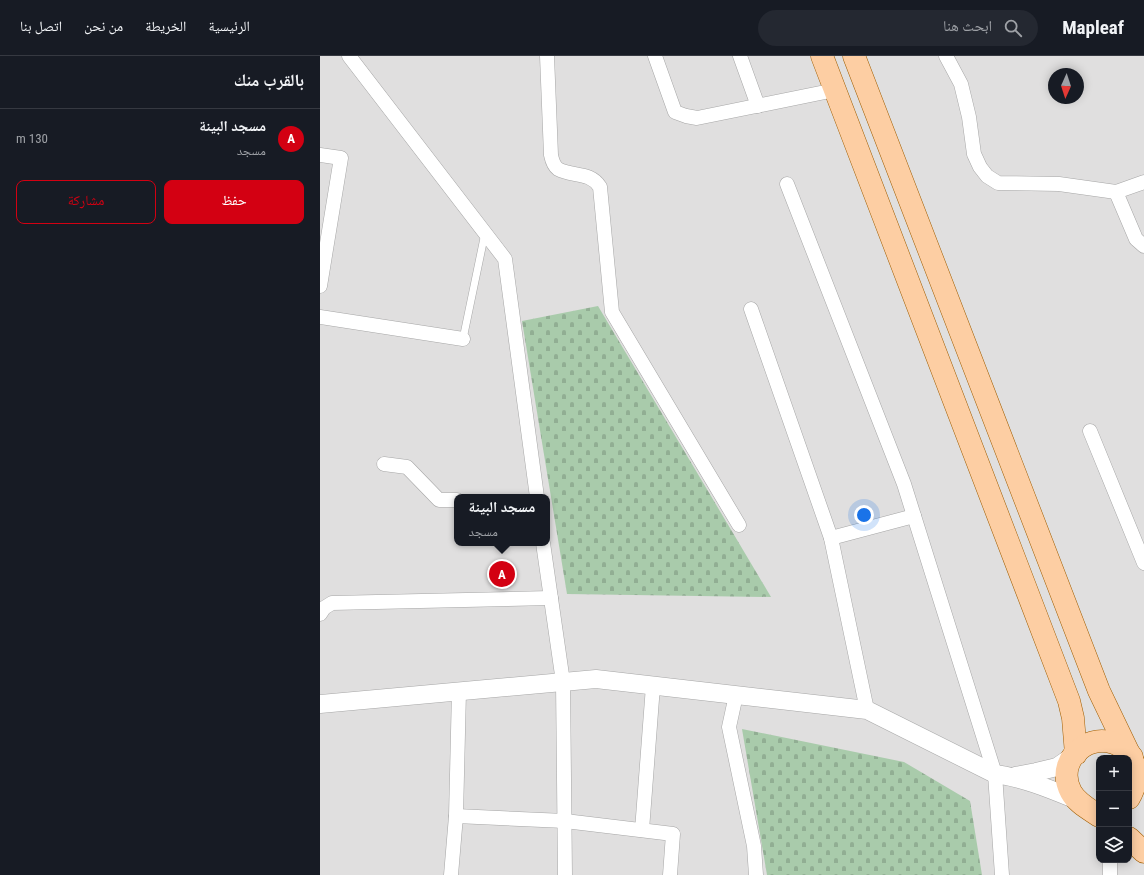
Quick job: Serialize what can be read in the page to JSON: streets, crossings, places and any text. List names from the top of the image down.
{
  "north": "bottom",
  "page": {
    "header": "Mapleaf",
    "search": "ابحث هنا",
    "nav": [
      "الرئيسية",
      "الخريطة",
      "من نحن",
      "اتصل بنا"
    ],
    "heading": "بالقرب منك",
    "list": [
      {
        "mark": "A",
        "name": "مسجد البينة",
        "note": "مسجد",
        "value": "130 m"
      }
    ],
    "buttons": ["حفظ", "مشاركة"],
    "popup": ["مسجد البينة", "مسجد"],
    "pins": "A",
    "map_buttons": ["+", "−"]
  }
}
